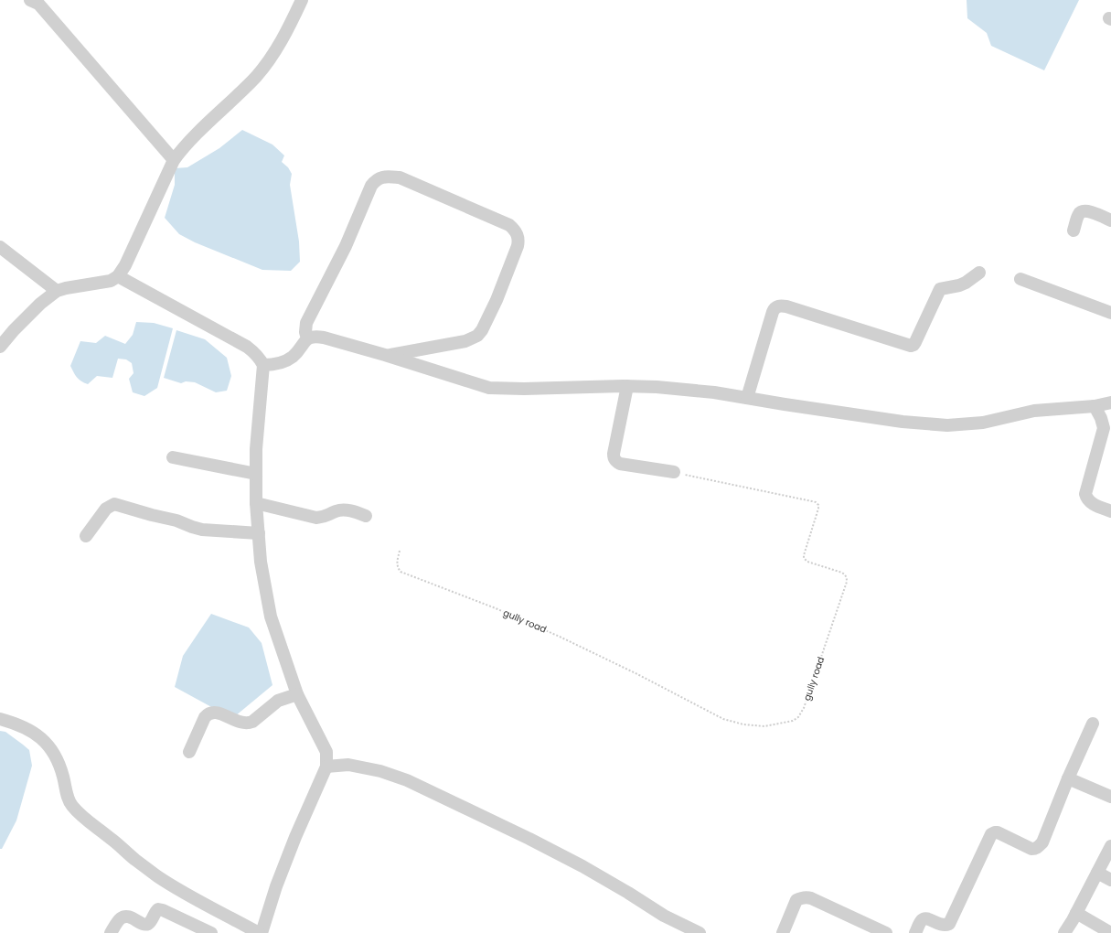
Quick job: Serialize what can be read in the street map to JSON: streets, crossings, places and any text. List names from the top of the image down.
{
  "streets": {
    "path": ["gully road"]
  }
}
